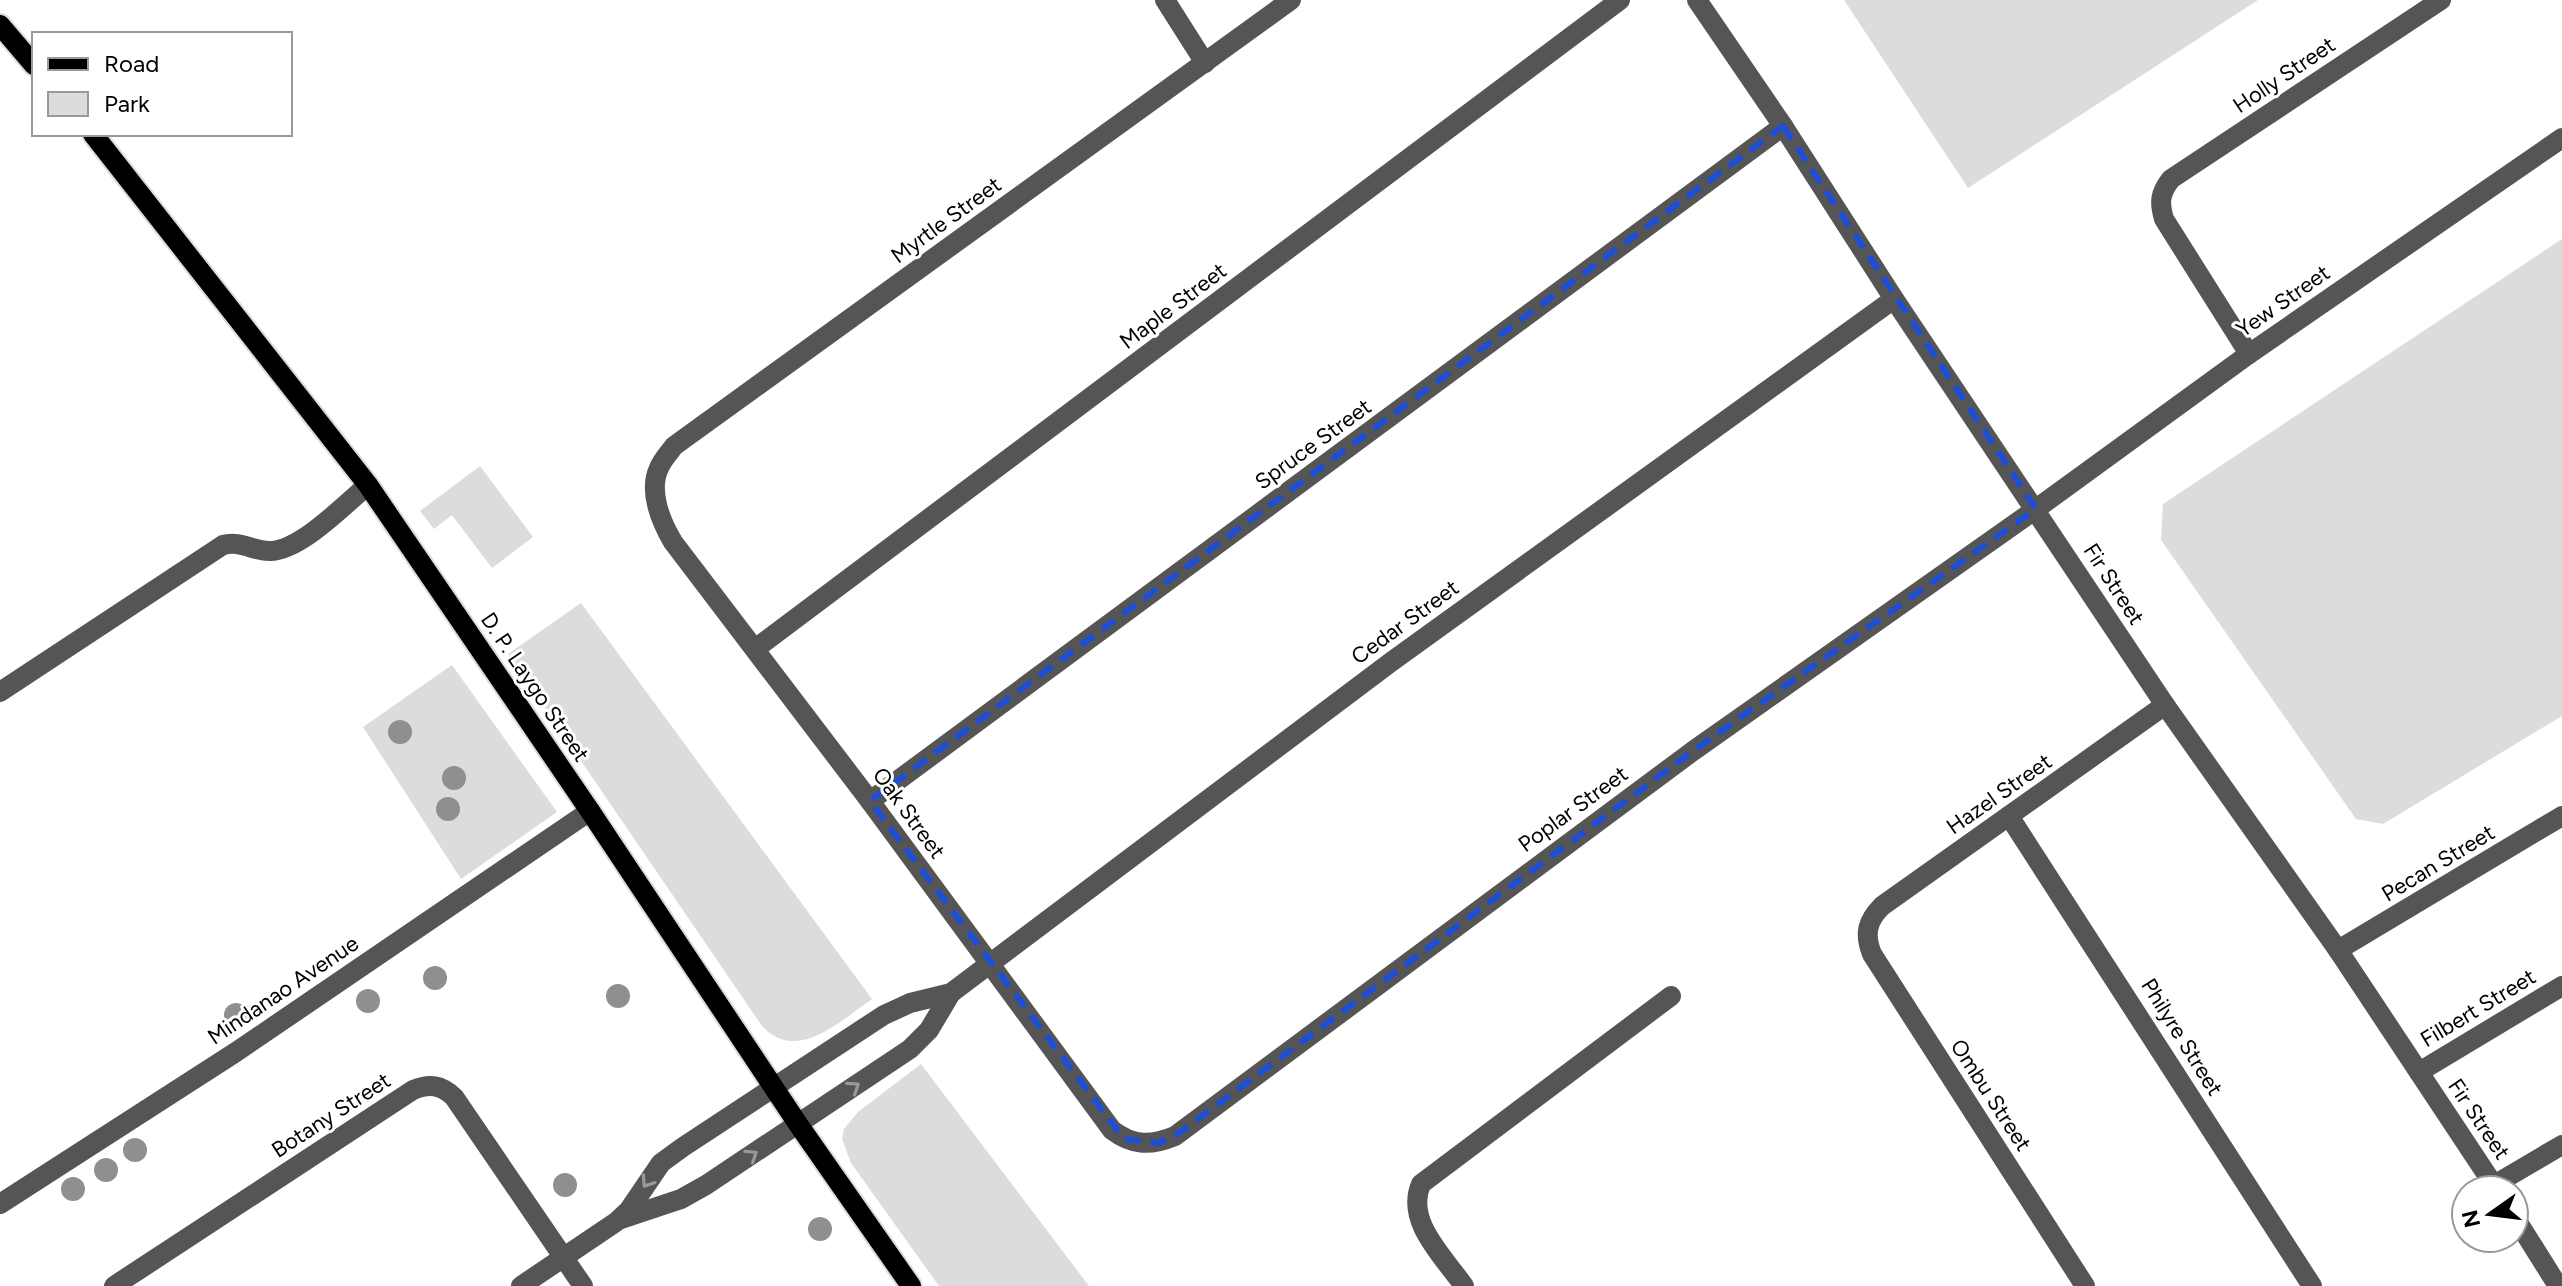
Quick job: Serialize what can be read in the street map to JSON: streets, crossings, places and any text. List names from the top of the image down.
{
  "streets": {
    "main road": ["D. P. Laygo Street"],
    "street": [
      "Holly Street",
      "Myrtle Street",
      "Yew Street",
      "Maple Street",
      "Spruce Street",
      "Fir Street",
      "Cedar Street",
      "Hazel Street",
      "Poplar Street",
      "Oak Street",
      "Pecan Street",
      "Mindanao Avenue",
      "Filbert Street",
      "Philyre Street",
      "Ombu Street",
      "Botany Street"
    ]
  },
  "crossings": [
    ["Holly Street", "Yew Street"],
    ["Myrtle Street", "Oak Street"],
    ["Yew Street", "Fir Street"],
    ["Yew Street", "Poplar Street"],
    ["Maple Street", "Oak Street"],
    ["Spruce Street", "Fir Street"],
    ["Spruce Street", "Oak Street"],
    ["Fir Street", "Cedar Street"],
    ["Fir Street", "Hazel Street"],
    ["Fir Street", "Poplar Street"],
    ["Fir Street", "Pecan Street"],
    ["Fir Street", "Filbert Street"],
    ["Cedar Street", "Oak Street"],
    ["D. P. Laygo Street", "Mindanao Avenue"],
    ["Hazel Street", "Philyre Street"],
    ["Hazel Street", "Ombu Street"],
    ["Poplar Street", "Oak Street"]
  ],
  "legend": ["Road", "Park"],
  "north": "left"
}
